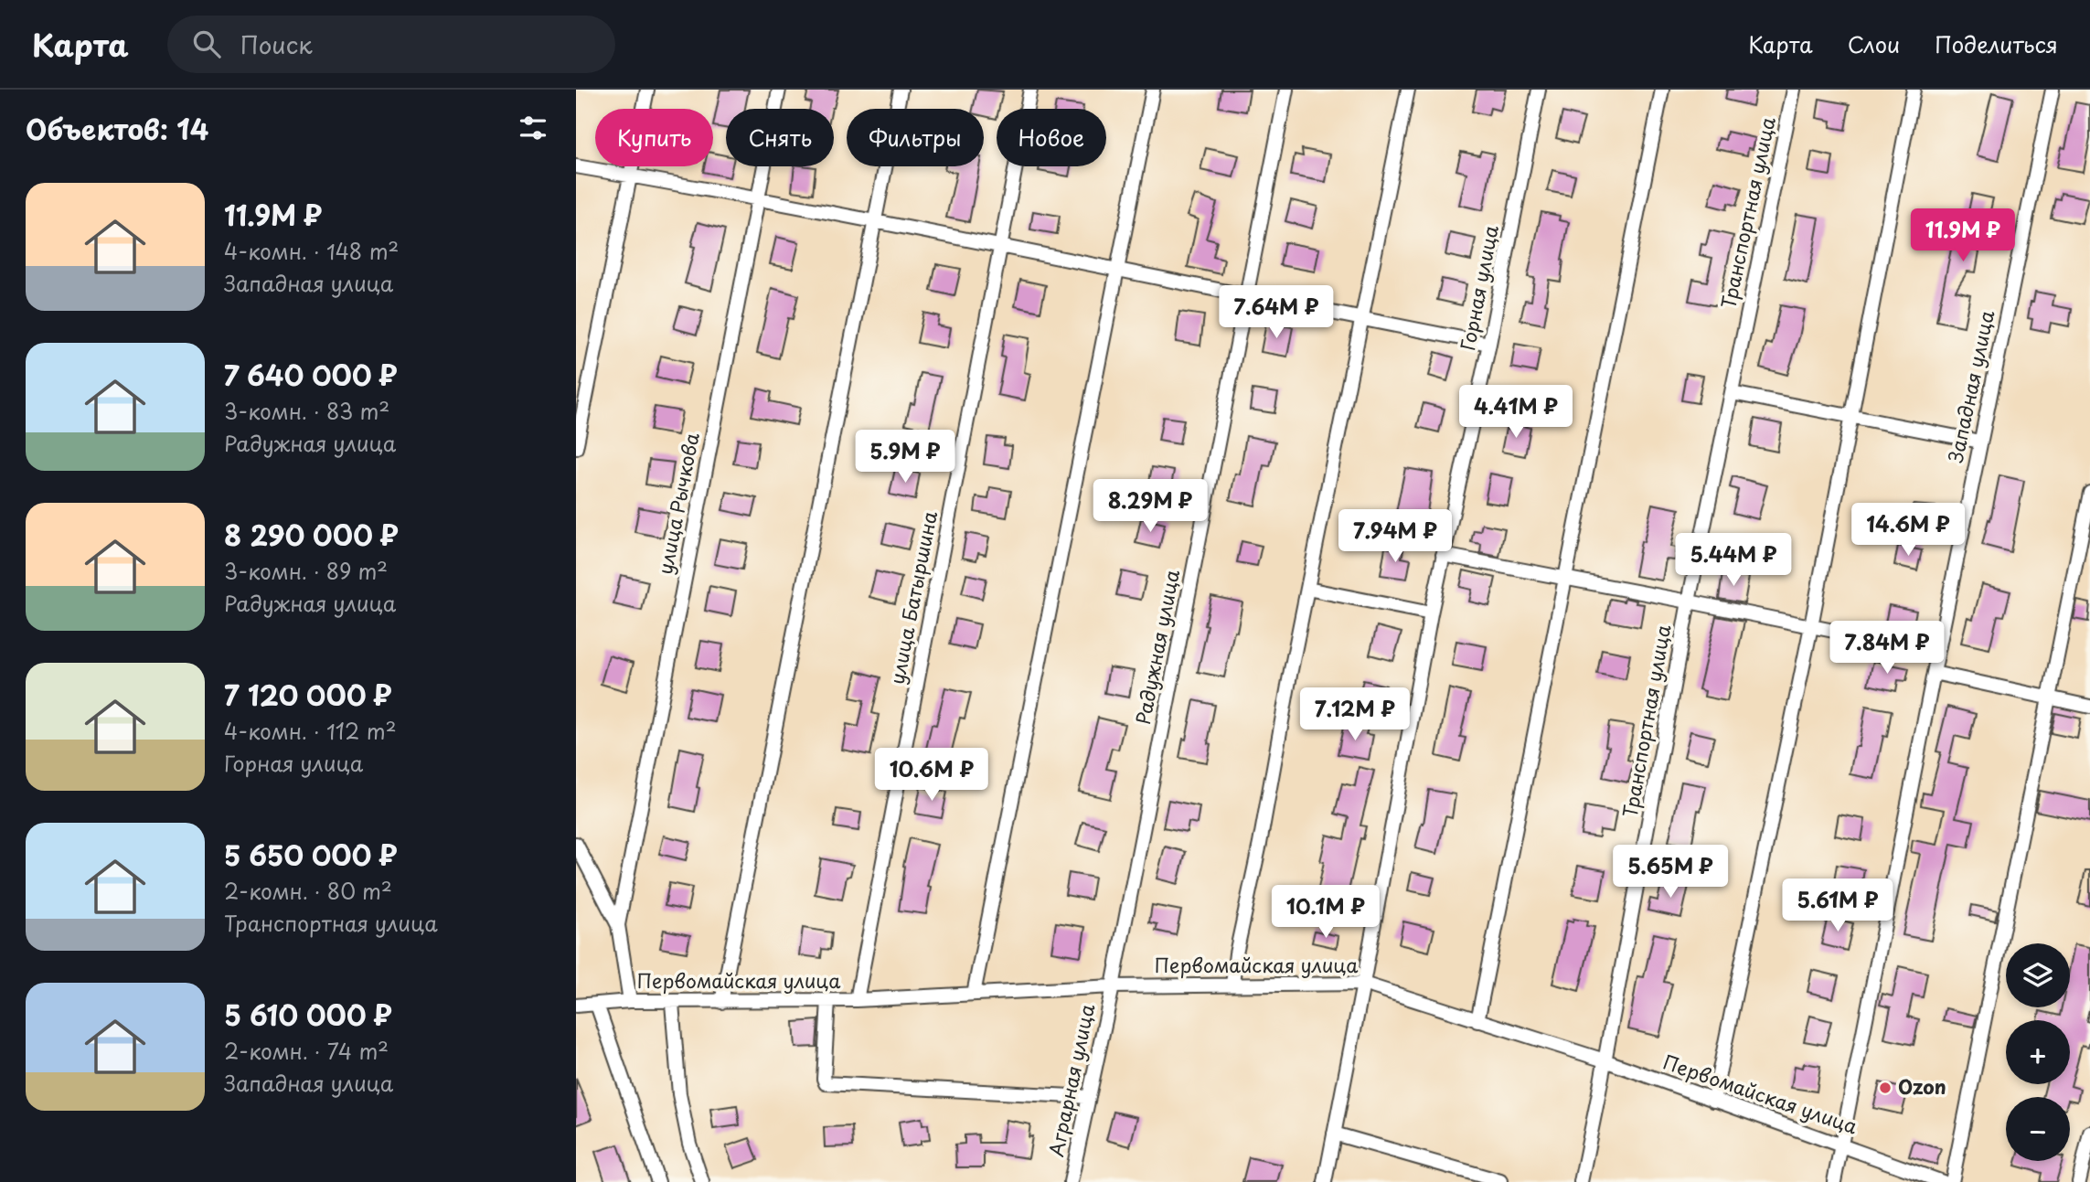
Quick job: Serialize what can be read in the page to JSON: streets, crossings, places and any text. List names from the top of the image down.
{
  "streets": {
    "street": [
      "Транспортная улица",
      "Горная улица",
      "Западная улица",
      "улица Рычкова",
      "улица Батыршина",
      "Радужная улица",
      "Первомайская улица",
      "Аграрная улица"
    ]
  },
  "crossings": [
    ["Транспортная улица", "Первомайская улица"],
    ["Горная улица", "Первомайская улица"],
    ["Западная улица", "Первомайская улица"],
    ["улица Батыршина", "Первомайская улица"],
    ["Радужная улица", "Первомайская улица"],
    ["Радужная улица", "Аграрная улица"],
    ["Первомайская улица", "Аграрная улица"]
  ],
  "places": ["Ozon"],
  "page": {
    "header": "Карта",
    "search": "Поиск",
    "nav": ["Карта", "Слои", "Поделиться"],
    "heading": "Объектов: 14",
    "chip": [
      "Купить",
      "Снять",
      "Фильтры",
      "Новое"
    ],
    "list": [
      {
        "name": "11.9M ₽",
        "note": "4-комн. · 148 m² · Западная улица"
      },
      {
        "name": "7 640 000 ₽",
        "note": "3-комн. · 83 m² · Радужная улица"
      },
      {
        "name": "8 290 000 ₽",
        "note": "3-комн. · 89 m² · Радужная улица"
      },
      {
        "name": "7 120 000 ₽",
        "note": "4-комн. · 112 m² · Горная улица"
      },
      {
        "name": "5 650 000 ₽",
        "note": "2-комн. · 80 m² · Транспортная улица"
      },
      {
        "name": "5 610 000 ₽",
        "note": "2-комн. · 74 m² · Западная улица"
      }
    ],
    "price": [
      "11.9M ₽",
      "7.64M ₽",
      "4.41M ₽",
      "5.9M ₽",
      "8.29M ₽",
      "14.6M ₽",
      "7.94M ₽",
      "5.44M ₽",
      "7.84M ₽",
      "7.12M ₽",
      "10.6M ₽",
      "5.65M ₽",
      "5.61M ₽",
      "10.1M ₽"
    ],
    "map_buttons": ["+", "−"]
  }
}
